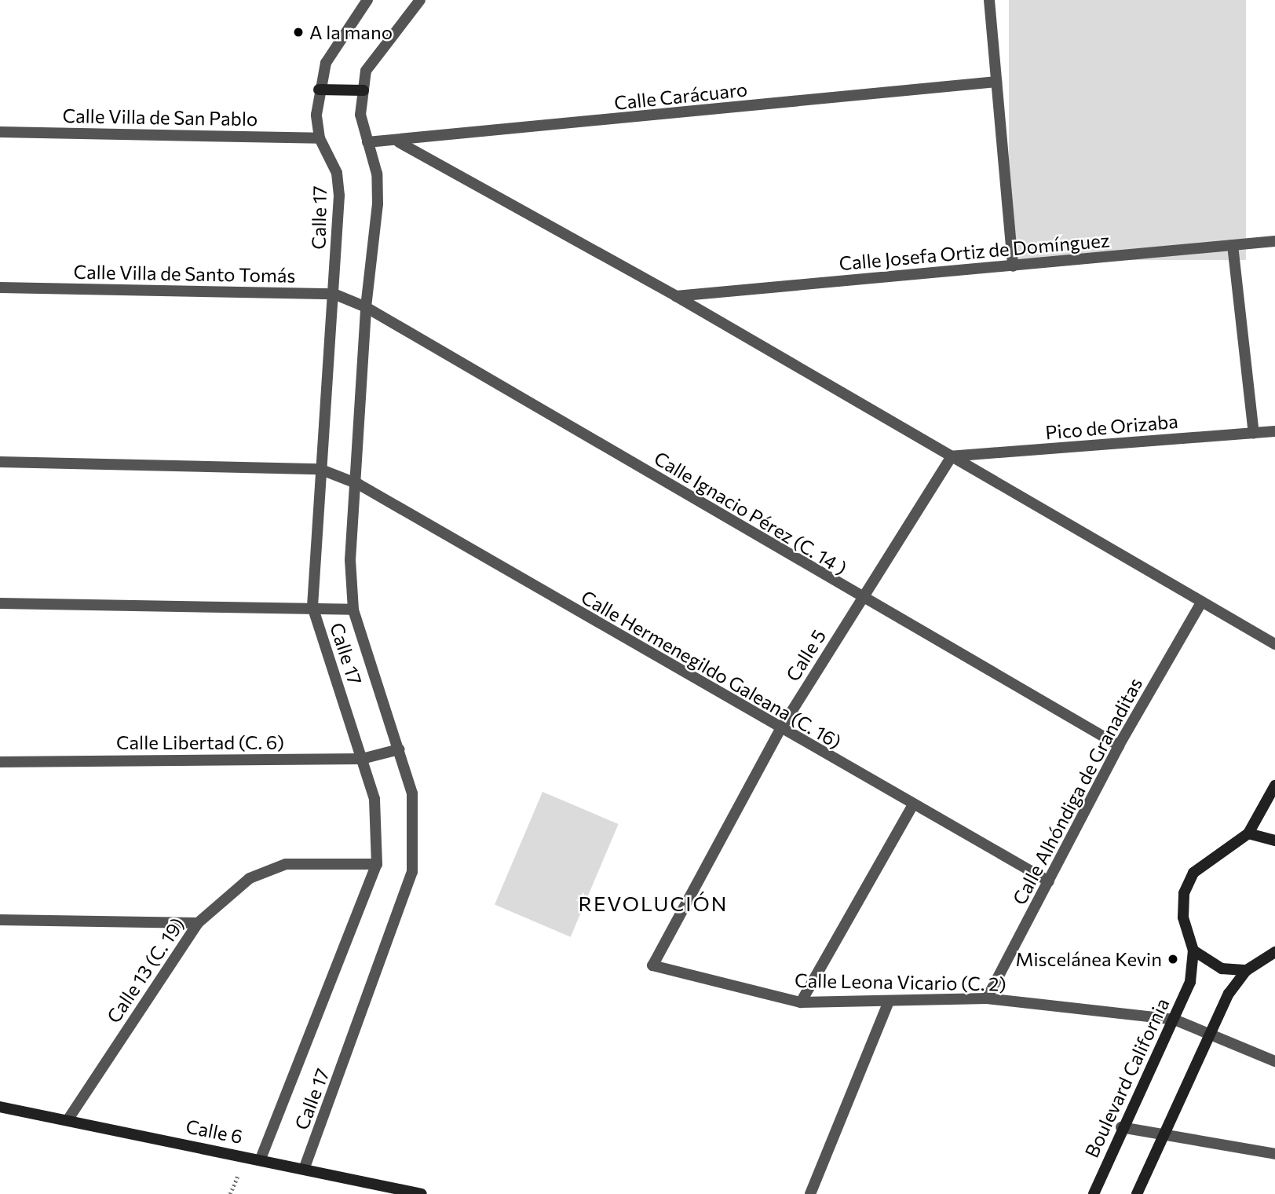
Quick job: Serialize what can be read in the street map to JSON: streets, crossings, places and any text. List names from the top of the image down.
{
  "streets": {
    "street": [
      "Calle Carácuaro",
      "Calle Villa de San Pablo",
      "Calle 17",
      "Calle Josefa Ortiz de Domínguez",
      "Calle Villa de Santo Tomás",
      "Pico de Orizaba",
      "Calle Ignacio Pérez (C. 14 )",
      "Calle 5",
      "Calle Hermenegildo Galeana (C. 16)",
      "Calle Libertad (C. 6)",
      "Calle Alhóndiga de Granaditas",
      "Calle 13 (C. 19)",
      "Calle Leona Vicario (C. 2)",
      "Boulevard California",
      "Calle 6"
    ]
  },
  "crossings": [
    ["Calle Carácuaro", "Calle 17"],
    ["Calle Villa de San Pablo", "Calle 17"],
    ["Calle 17", "Calle Villa de Santo Tomás"],
    ["Calle 17", "Calle Ignacio Pérez (C. 14 )"],
    ["Calle 17", "Calle Hermenegildo Galeana (C. 16)"],
    ["Calle 17", "Calle Libertad (C. 6)"],
    ["Calle 17", "Calle 13 (C. 19)"],
    ["Calle 17", "Calle 6"],
    ["Calle Villa de Santo Tomás", "Calle Ignacio Pérez (C. 14 )"],
    ["Pico de Orizaba", "Calle 5"],
    ["Calle Ignacio Pérez (C. 14 )", "Calle 5"],
    ["Calle Ignacio Pérez (C. 14 )", "Calle Alhóndiga de Granaditas"],
    ["Calle 5", "Calle Hermenegildo Galeana (C. 16)"],
    ["Calle 5", "Calle Leona Vicario (C. 2)"],
    ["Calle Hermenegildo Galeana (C. 16)", "Calle Alhóndiga de Granaditas"],
    ["Calle Alhóndiga de Granaditas", "Calle Leona Vicario (C. 2)"],
    ["Calle 13 (C. 19)", "Calle 6"],
    ["Calle Leona Vicario (C. 2)", "Boulevard California"]
  ],
  "districts": ["REVOLUCIÓN"],
  "places": ["A la mano", "Miscelánea Kevin"]
}
